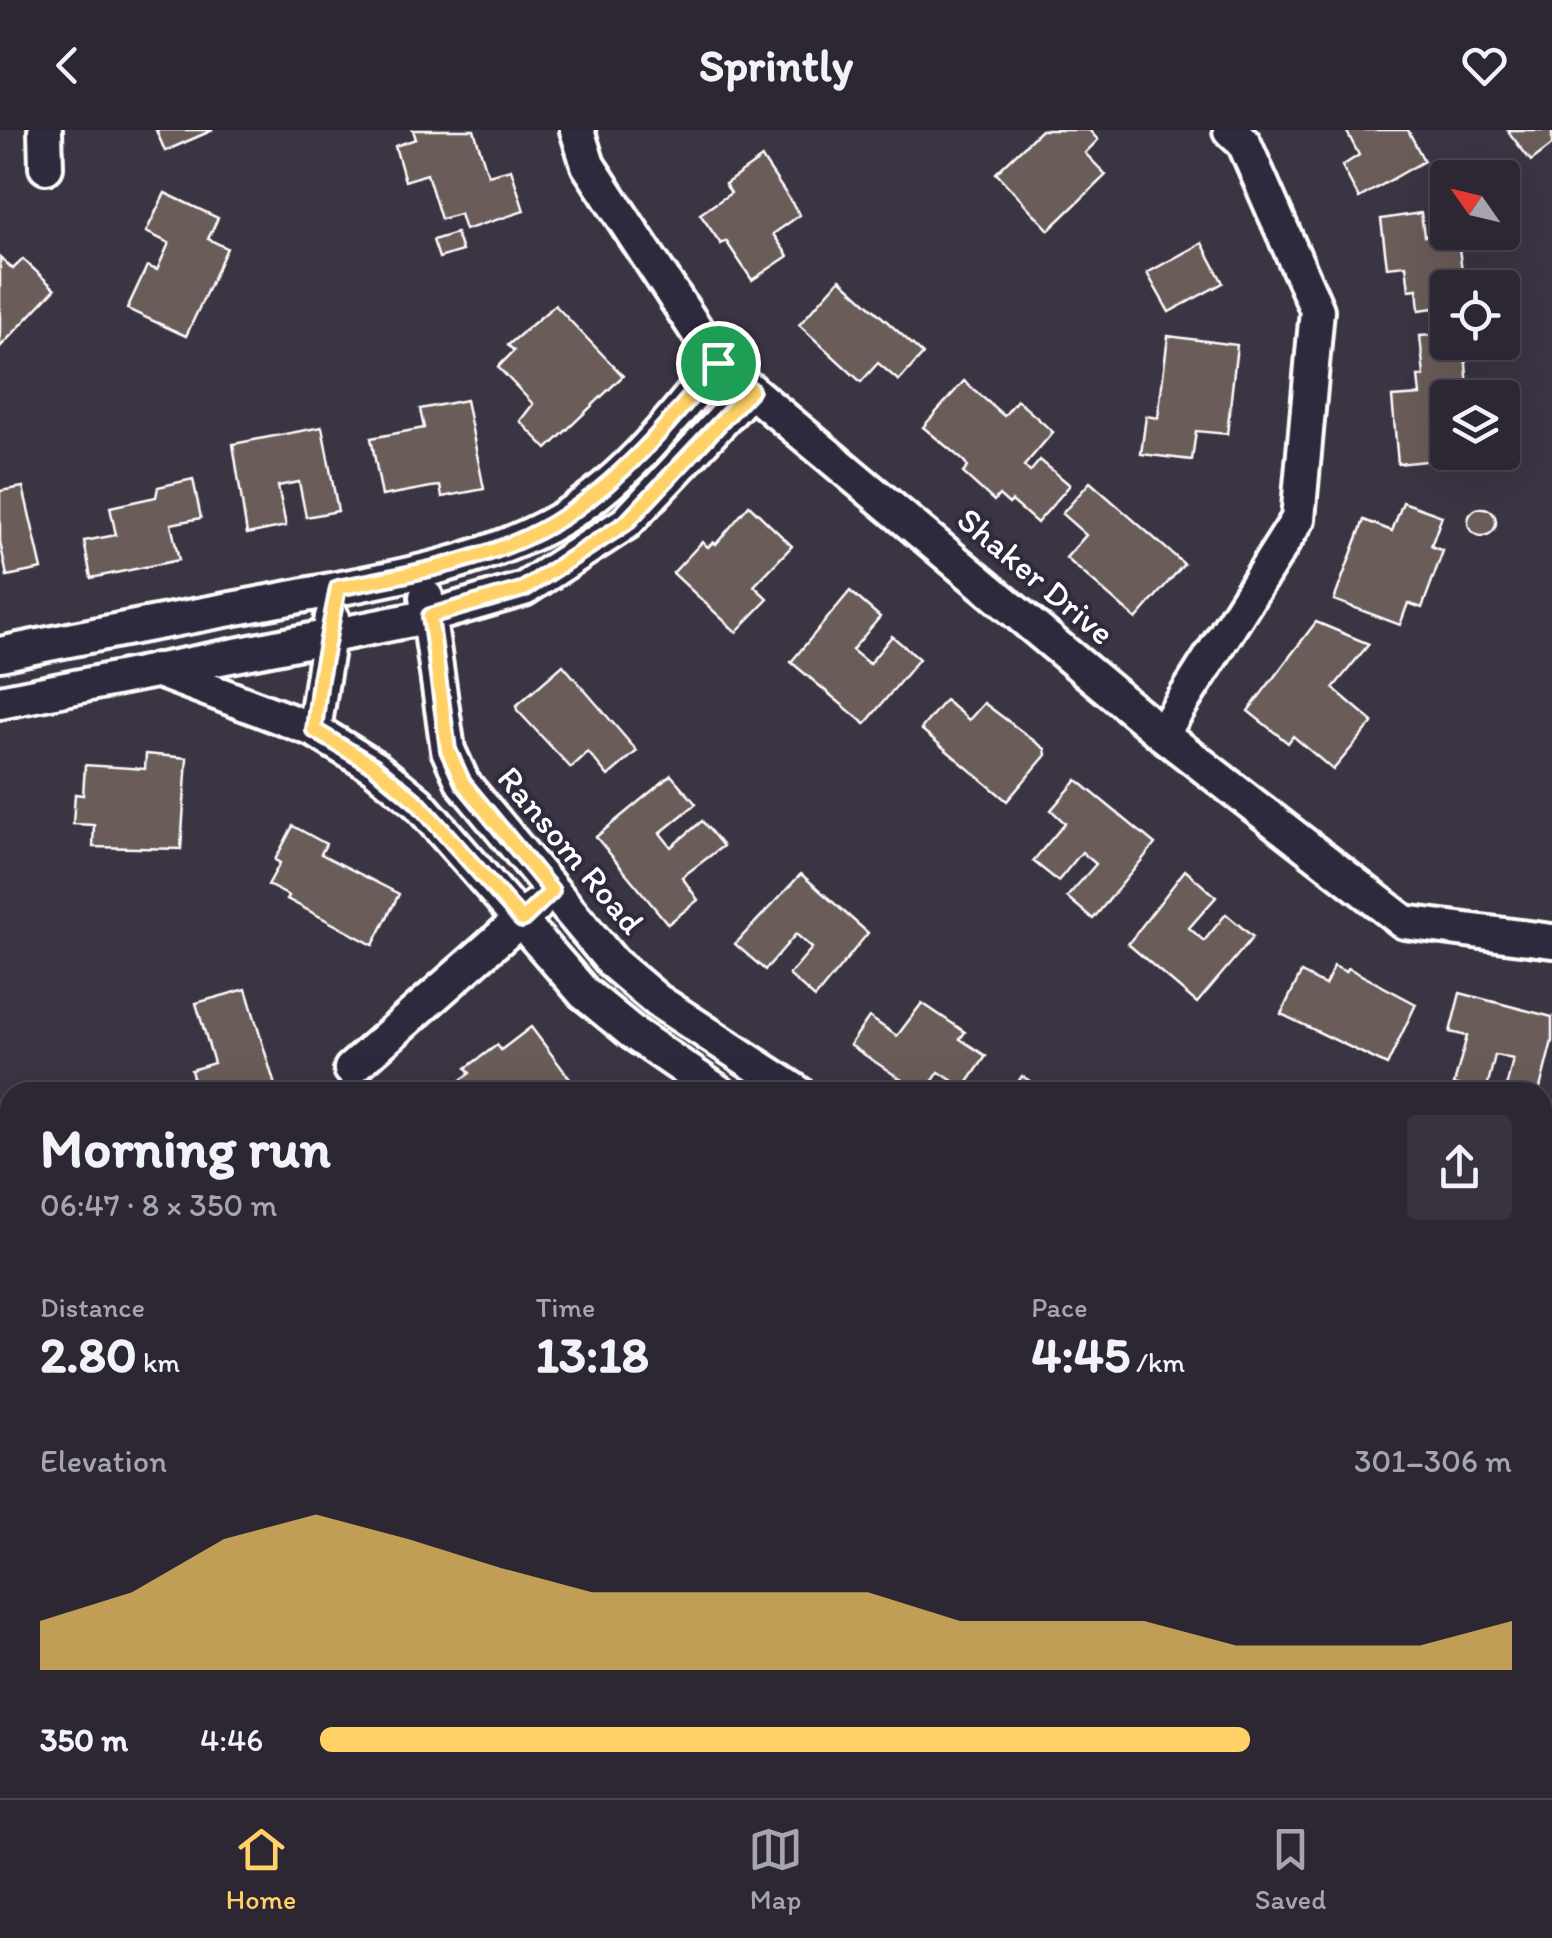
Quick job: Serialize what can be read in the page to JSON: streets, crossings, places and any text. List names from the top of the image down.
{
  "streets": {
    "street": ["Shaker Drive", "Ransom Road"]
  },
  "north": "top left",
  "page": {
    "header": "Sprintly",
    "heading": ["Morning run", "06:47 · 8 × 350 m"],
    "stats": [
      ["Distance", "2.80 km"],
      ["Time", "13:18"],
      ["Pace", "4:45 /km"]
    ],
    "chart": ["Elevation", "301–306 m"],
    "list": [
      {
        "name": "350 m",
        "note": "4:46"
      }
    ],
    "tabs": ["Home", "Map", "Saved"]
  }
}
